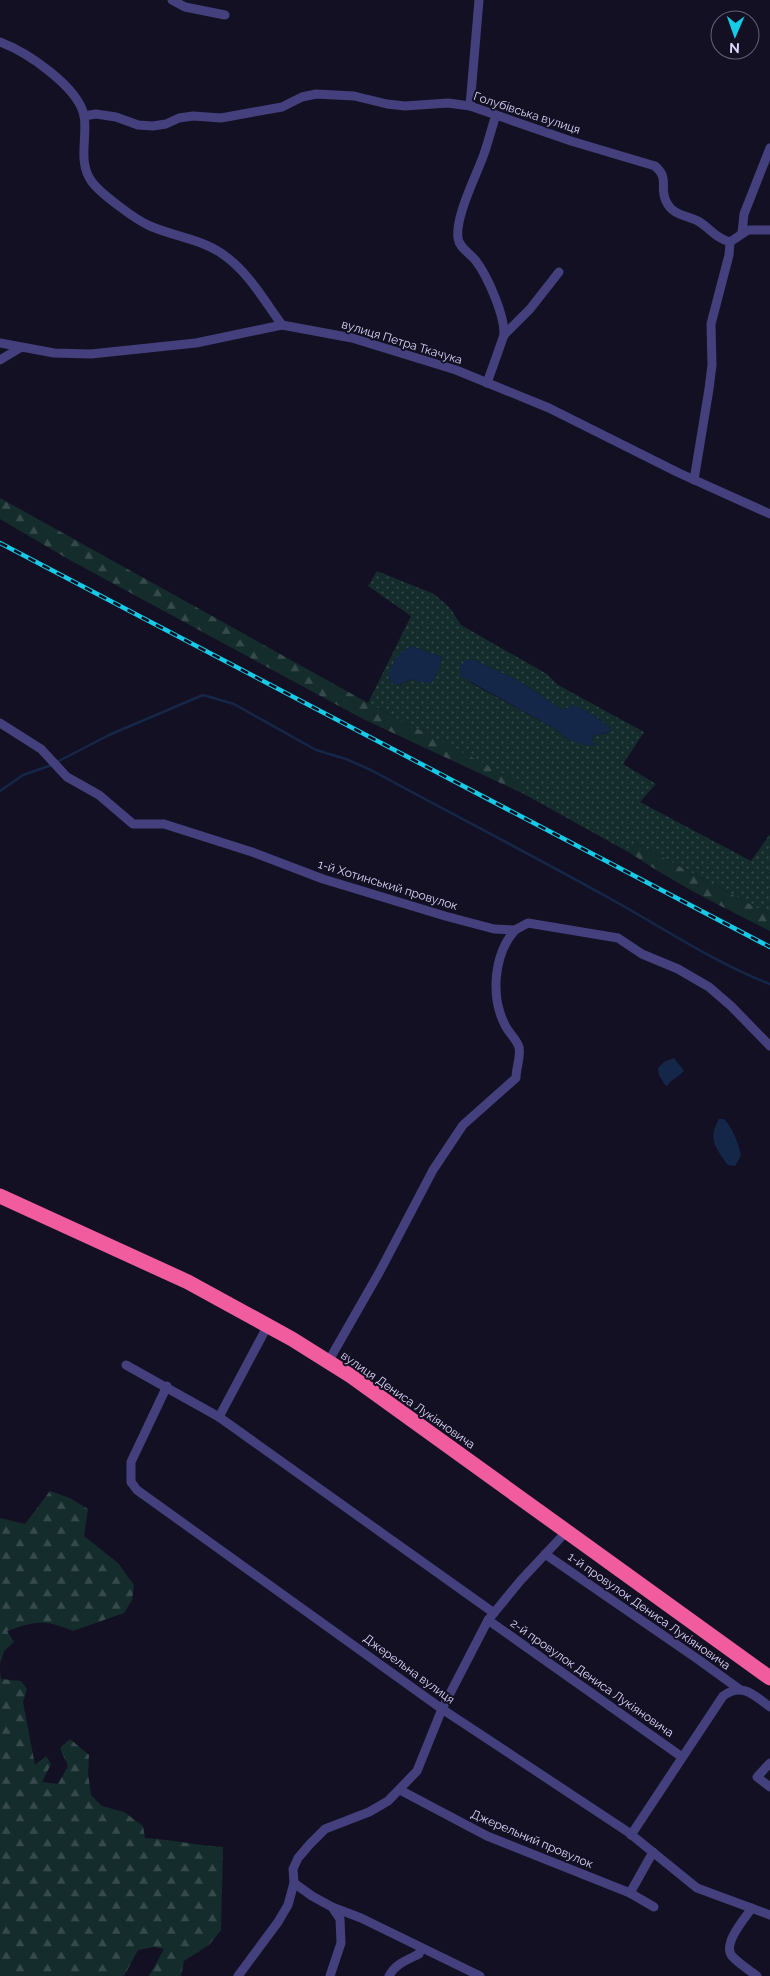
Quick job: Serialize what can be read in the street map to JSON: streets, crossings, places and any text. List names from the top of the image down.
{
  "streets": {
    "highway": ["вулиця Дениса Лукіяновича"],
    "street": [
      "Голубівська вулиця",
      "вулиця Петра Ткачука",
      "1-й Хотинський провулок",
      "1-й провулок Дениса Лукіяновича",
      "Джерельна вулиця",
      "2-й провулок Дениса Лукіяновича",
      "Джерельний провулок"
    ]
  },
  "crossings": [
    ["Джерельна вулиця", "2-й провулок Дениса Лукіяновича"]
  ],
  "north": "bottom"
}
